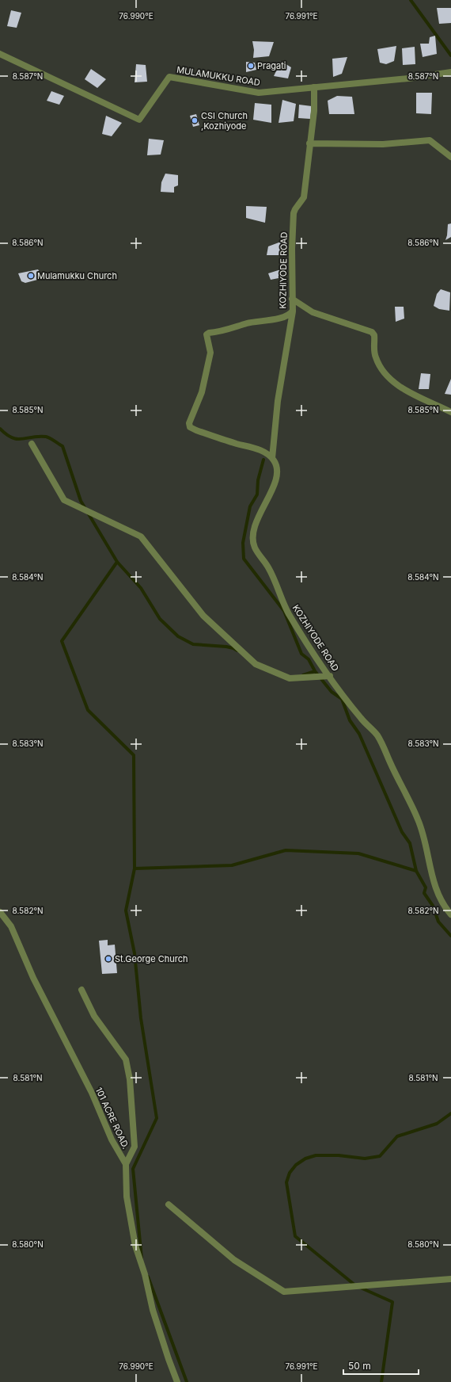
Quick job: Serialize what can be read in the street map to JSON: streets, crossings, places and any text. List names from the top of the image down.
{
  "streets": {
    "street": ["MULAMUKKU ROAD", "KOZHIYODE ROAD", "101 ACRE ROAD."]
  },
  "crossings": [
    ["MULAMUKKU ROAD", "KOZHIYODE ROAD"]
  ],
  "places": [
    "Pragati",
    "CSI Church ,Kozhiyode",
    "Mulamukku Church",
    "St.George Church"
  ],
  "scale_bar": "50 m",
  "coordinates": [
    "76.990°E",
    "76.991°E",
    "8.587°N",
    "8.586°N",
    "8.585°N",
    "8.584°N",
    "8.583°N",
    "8.582°N",
    "8.581°N",
    "8.580°N"
  ]
}
